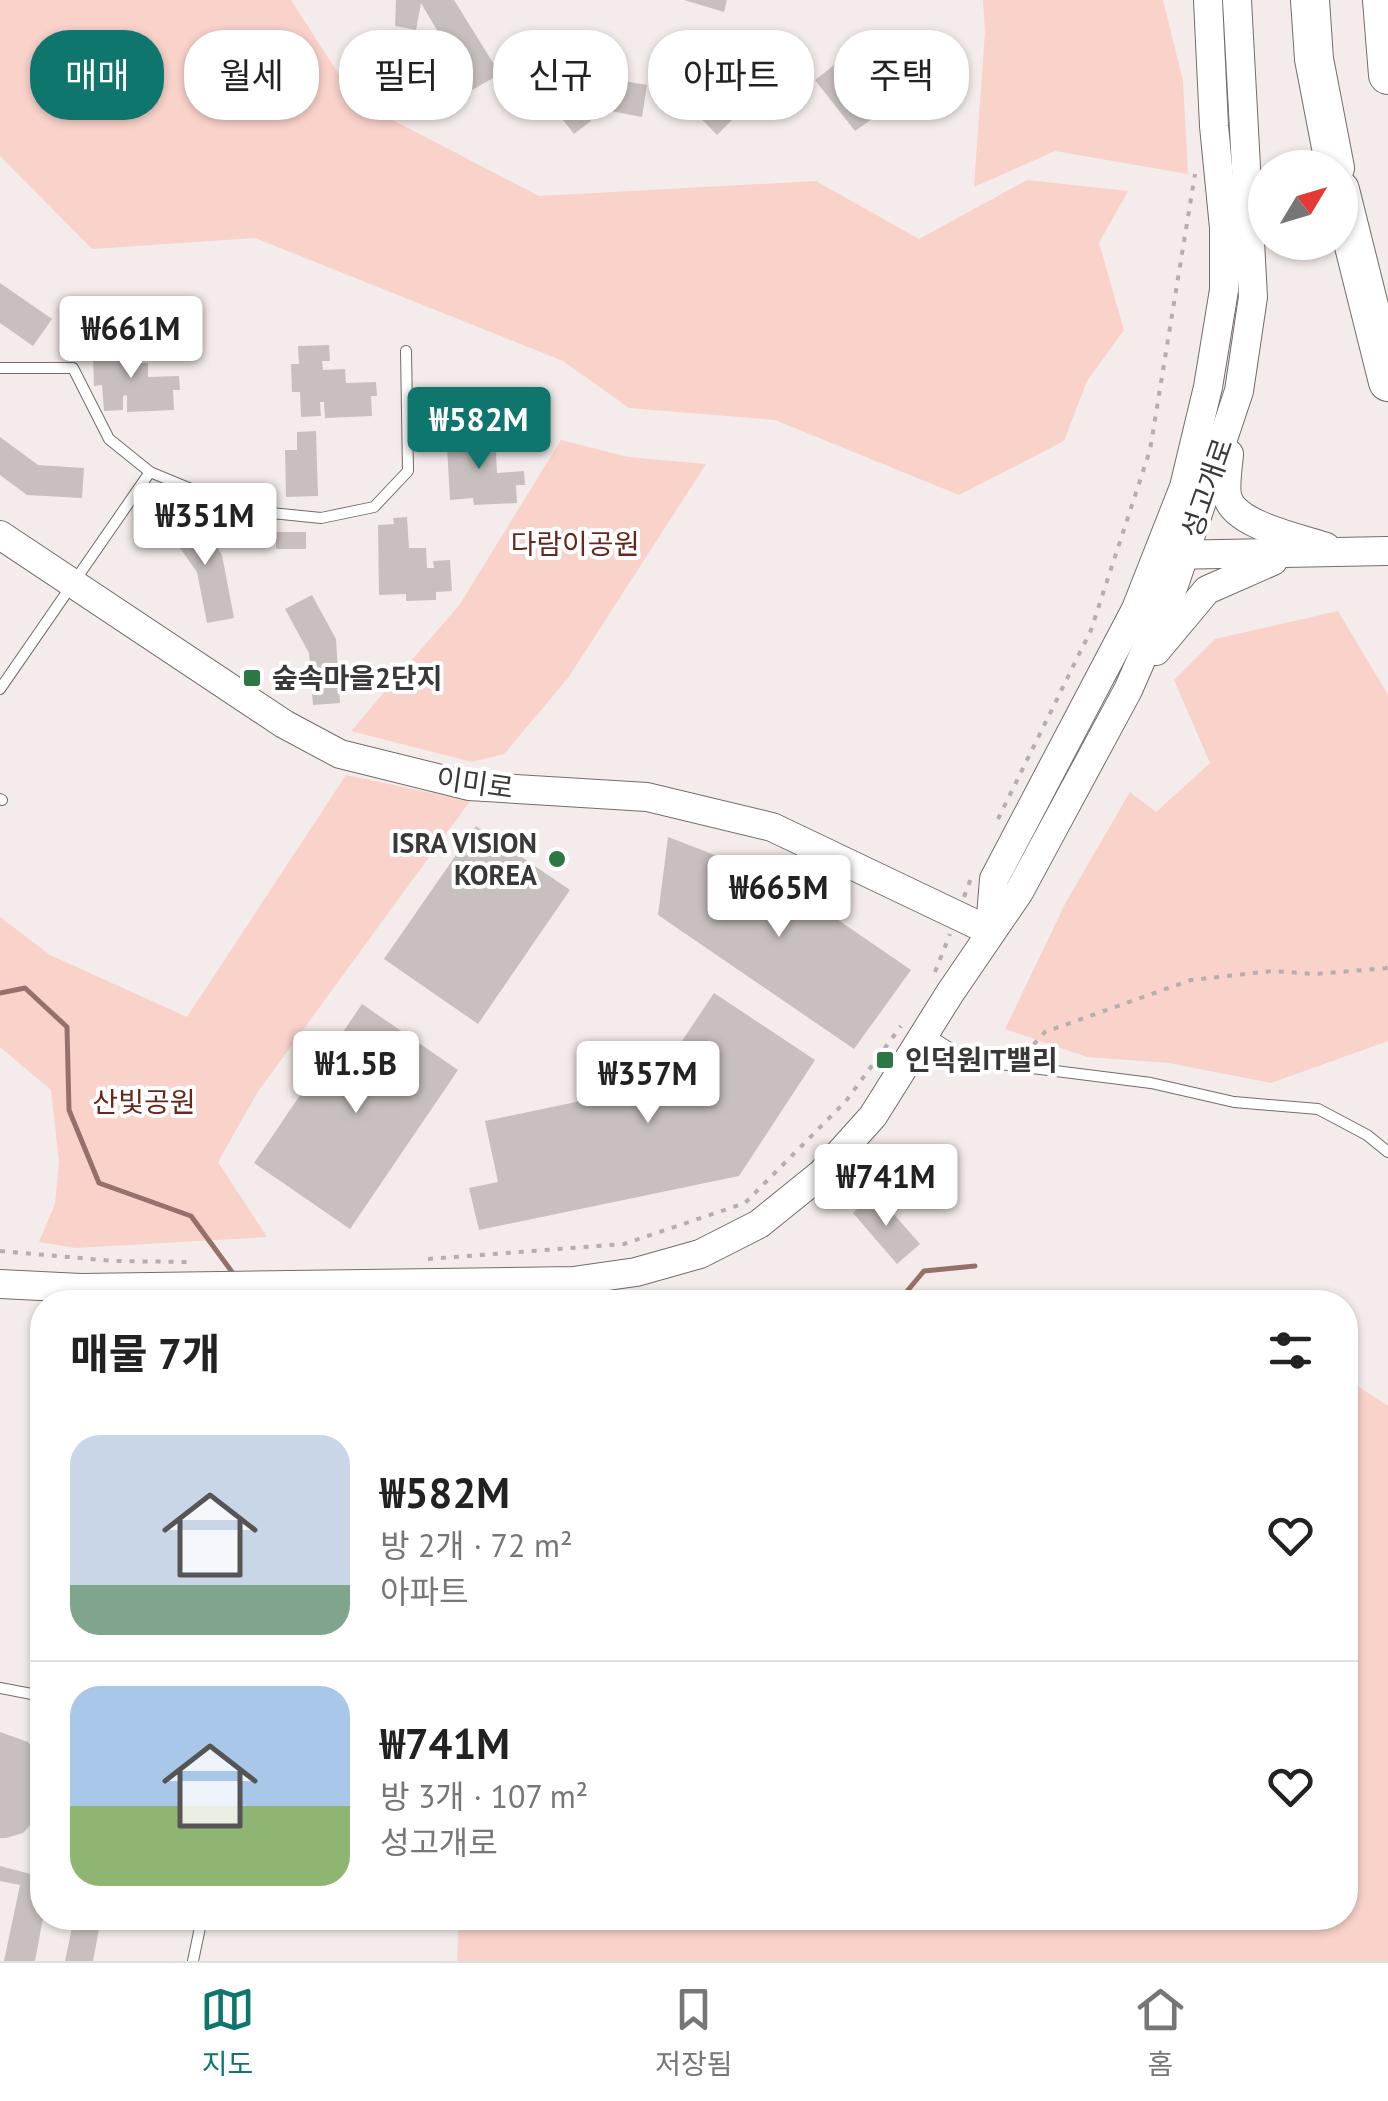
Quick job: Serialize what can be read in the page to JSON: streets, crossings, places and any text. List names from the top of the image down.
{
  "streets": {
    "street": ["성고개로", "이미로"]
  },
  "crossings": [
    ["성고개로", "이미로"]
  ],
  "parks": ["다람이공원", "산빛공원"],
  "places": {
    "transit": ["숲속마을2단지", "인덕원IT밸리"],
    "other": ["ISRA VISION KOREA"]
  },
  "north": "top right",
  "page": {
    "chip": [
      "매매",
      "월세",
      "필터",
      "신규",
      "아파트",
      "주택"
    ],
    "price": [
      "₩661M",
      "₩582M",
      "₩351M",
      "₩665M",
      "₩1.5B",
      "₩357M",
      "₩741M"
    ],
    "heading": "매물 7개",
    "list": [
      {
        "name": "₩582M",
        "note": "방 2개 · 72 m² · 아파트"
      },
      {
        "name": "₩741M",
        "note": "방 3개 · 107 m² · 성고개로"
      }
    ],
    "tabs": ["지도", "저장됨", "홈"]
  }
}
